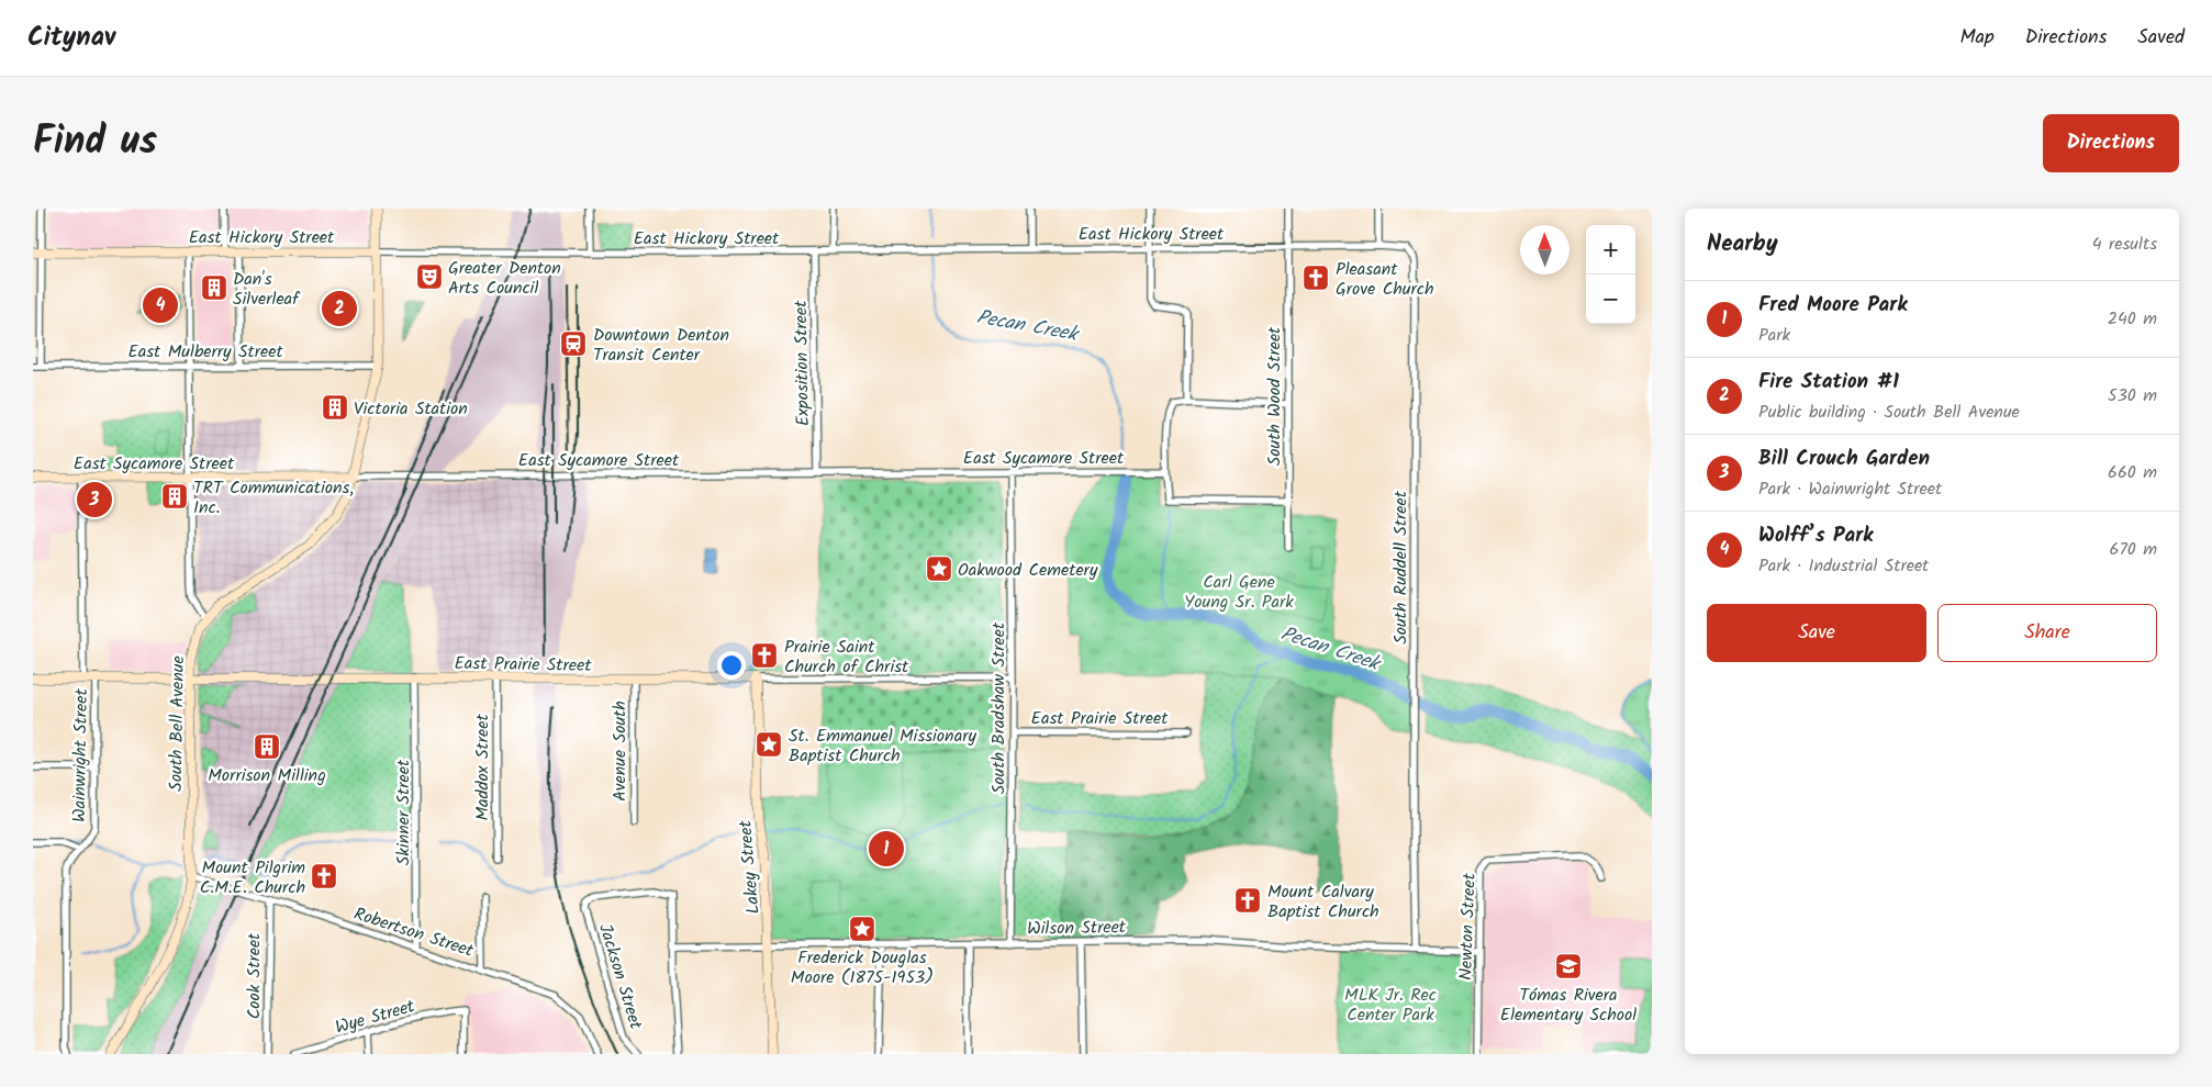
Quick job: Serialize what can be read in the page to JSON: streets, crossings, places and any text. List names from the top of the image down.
{
  "streets": {
    "street": [
      "East Hickory Street",
      "East Mulberry Street",
      "Exposition Street",
      "South Wood Street",
      "East Sycamore Street",
      "South Ruddell Street",
      "East Prairie Street",
      "South Bradshaw Street",
      "South Bell Avenue",
      "Avenue South",
      "Wainwright Street",
      "Maddox Street",
      "Skinner Street",
      "Lakey Street",
      "Wilson Street",
      "Newton Street",
      "Robertson Street",
      "Cook Street",
      "Jackson Street",
      "Wye Street"
    ]
  },
  "crossings": [
    ["East Hickory Street", "Exposition Street"],
    ["East Hickory Street", "South Wood Street"],
    ["East Hickory Street", "South Ruddell Street"],
    ["East Hickory Street", "South Bell Avenue"],
    ["East Mulberry Street", "South Bell Avenue"],
    ["Exposition Street", "East Sycamore Street"],
    ["East Sycamore Street", "South Bradshaw Street"],
    ["East Sycamore Street", "South Bell Avenue"],
    ["East Sycamore Street", "Wainwright Street"],
    ["South Ruddell Street", "Wilson Street"],
    ["East Prairie Street", "South Bradshaw Street"],
    ["East Prairie Street", "South Bell Avenue"],
    ["East Prairie Street", "Avenue South"],
    ["East Prairie Street", "Wainwright Street"],
    ["East Prairie Street", "Maddox Street"],
    ["East Prairie Street", "Skinner Street"],
    ["East Prairie Street", "Lakey Street"],
    ["South Bradshaw Street", "Wilson Street"],
    ["South Bell Avenue", "Robertson Street"],
    ["Skinner Street", "Robertson Street"],
    ["Lakey Street", "Wilson Street"],
    ["Wilson Street", "Newton Street"],
    ["Wilson Street", "Jackson Street"],
    ["Robertson Street", "Cook Street"]
  ],
  "water": ["Pecan Creek"],
  "parks": ["Carl Gene Young Sr. Park", "MLK Jr. Rec Center Park"],
  "places": {
    "theatre": ["Greater Denton Arts Council"],
    "church": [
      "Pleasant Grove Church",
      "Prairie Saint Church of Christ",
      "Mount Pilgrim C.M.E. Church",
      "Mount Calvary Baptist Church"
    ],
    "building": [
      "Dan's Silverleaf",
      "Victoria Station",
      "TRT Communications, Inc.",
      "Morrison Milling"
    ],
    "station": ["Downtown Denton Transit Center"],
    "place": ["Oakwood Cemetery", "St. Emmanuel Missionary Baptist Church", "Frederick Douglas Moore (1875-1953)"],
    "school or university": ["Tómas Rivera Elementary School"]
  },
  "north": "top",
  "page": {
    "header": "Citynav",
    "nav": ["Map", "Directions", "Saved"],
    "title": "Find us",
    "buttons": [
      "Directions",
      ["Save", "Share"]
    ],
    "heading": ["Nearby", "4 results"],
    "map_buttons": ["+", "−"],
    "list": [
      {
        "mark": "1",
        "name": "Fred Moore Park",
        "note": "Park",
        "value": "240 m"
      },
      {
        "mark": "2",
        "name": "Fire Station #1",
        "note": "Public building · South Bell Avenue",
        "value": "530 m"
      },
      {
        "mark": "3",
        "name": "Bill Crouch Garden",
        "note": "Park · Wainwright Street",
        "value": "660 m"
      },
      {
        "mark": "4",
        "name": "Wolff’s Park",
        "note": "Park · Industrial Street",
        "value": "670 m"
      }
    ],
    "pins": [
      "4",
      "2",
      "3",
      "1"
    ]
  }
}
